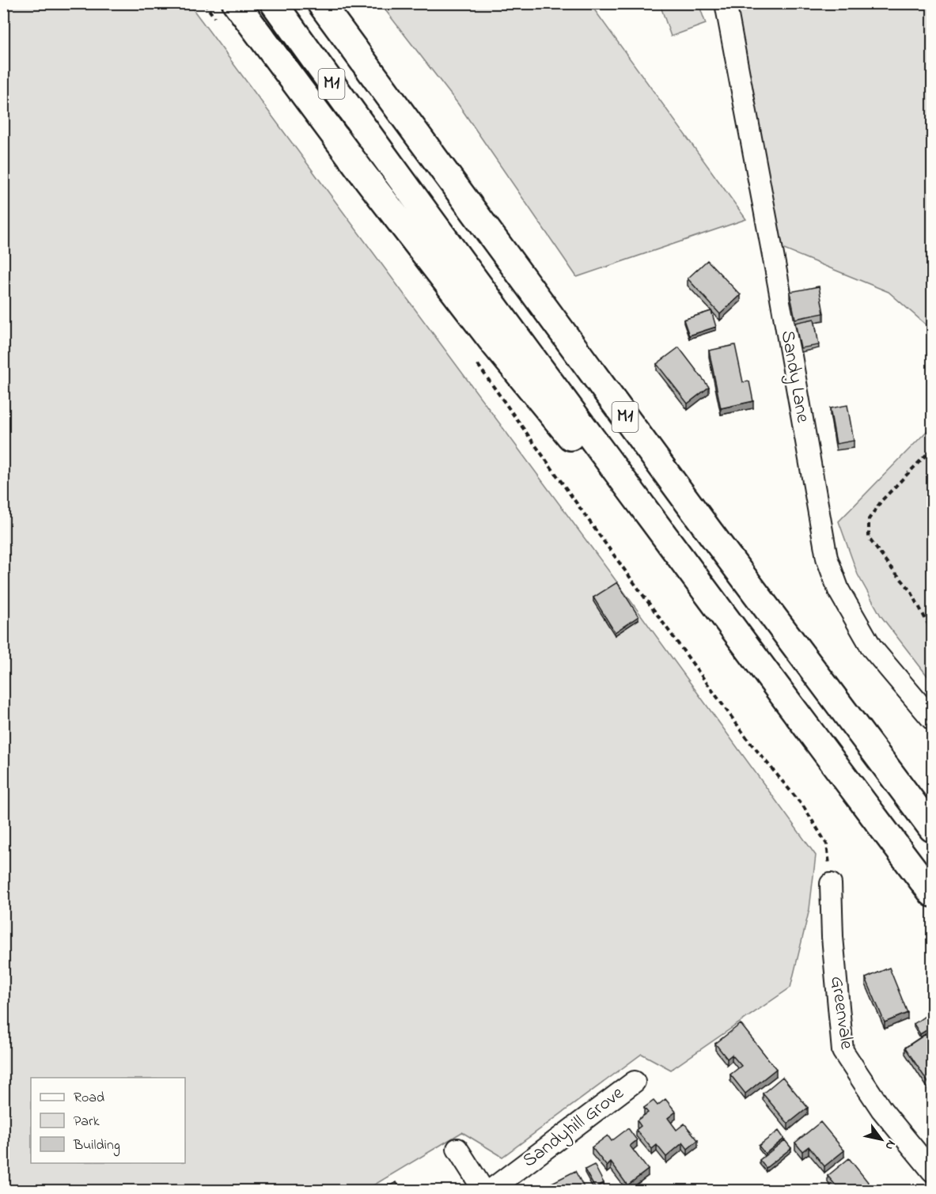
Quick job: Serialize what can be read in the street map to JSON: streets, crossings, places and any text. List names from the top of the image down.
{
  "streets": {
    "highway": ["M1"],
    "street": ["Sandy Lane", "Greenvale", "Sandyhill Grove"]
  },
  "legend": ["Road", "Park", "Building"],
  "north": "bottom right"
}
